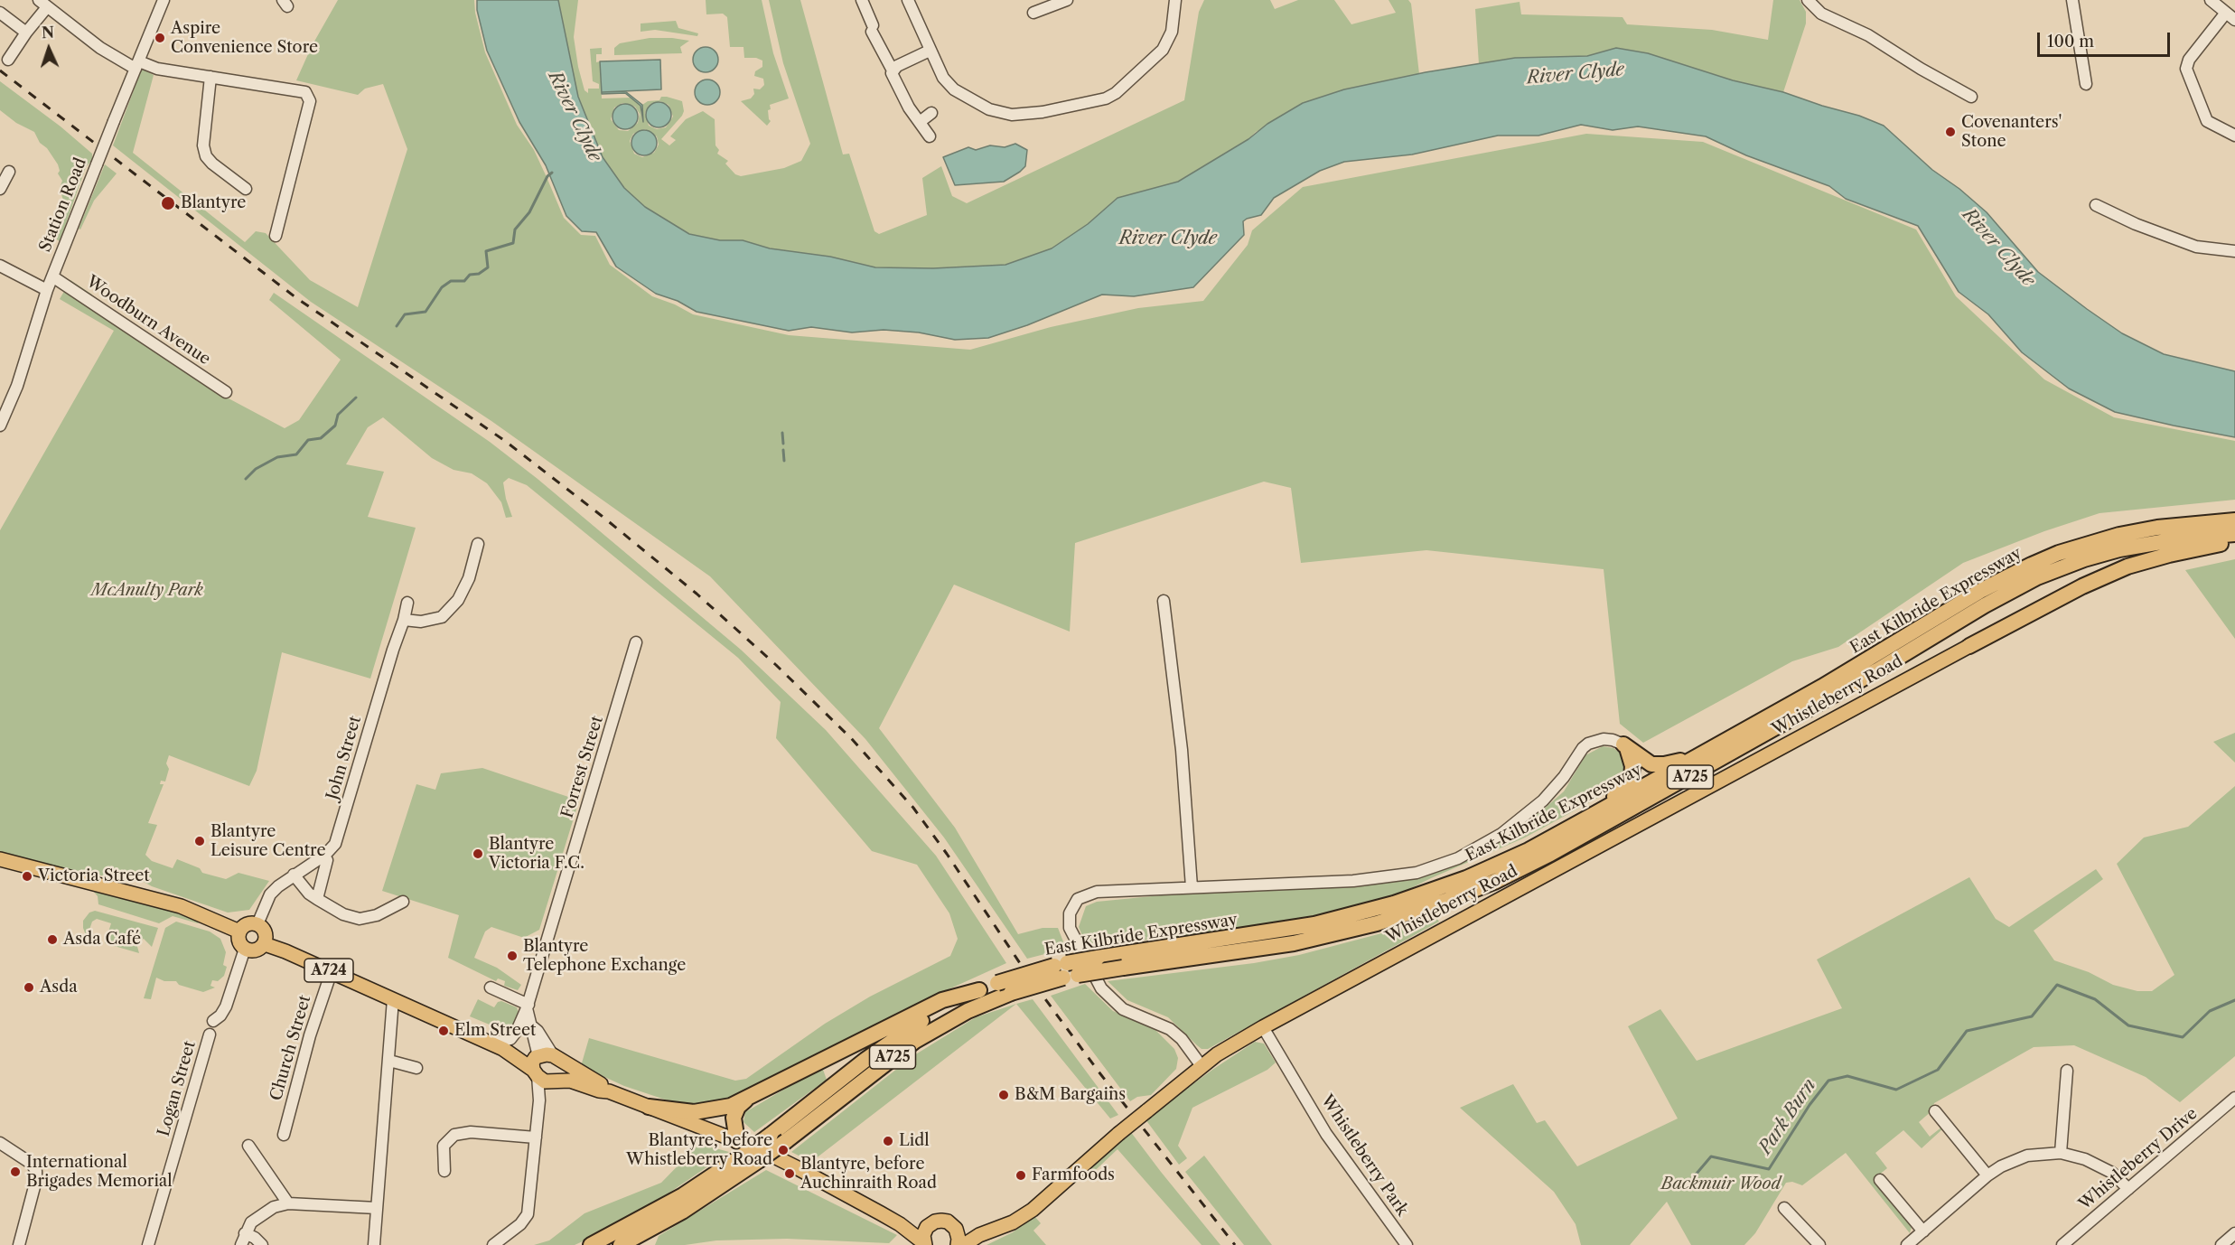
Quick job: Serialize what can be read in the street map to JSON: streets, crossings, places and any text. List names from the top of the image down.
{
  "streets": {
    "highway": ["East Kilbride Expressway", "A725"],
    "main road": ["Whistleberry Road", "A724"],
    "street": [
      "Station Road",
      "Woodburn Avenue",
      "John Street",
      "Forrest Street",
      "Church Street",
      "Logan Street",
      "Whistleberry Park",
      "Whistleberry Drive"
    ]
  },
  "crossings": [
    ["Station Road", "Woodburn Avenue"],
    ["East Kilbride Expressway", "A725"],
    ["East Kilbride Expressway", "A724"],
    ["Whistleberry Road", "Whistleberry Park"],
    ["John Street", "A724"],
    ["Forrest Street", "A724"],
    ["A725", "A724"],
    ["A724", "Church Street"]
  ],
  "water": ["River Clyde", "Park Burn"],
  "parks": ["McAnulty Park", "Backmuir Wood"],
  "places": [
    "Aspire Convenience Store",
    "Covenanters' Stone",
    "Blantyre",
    "Blantyre Leisure Centre",
    "Blantyre Victoria F.C.",
    "Victoria Street",
    "Asda Café",
    "Blantyre Telephone Exchange",
    "Asda",
    "Elm Street",
    "B&M Bargains",
    "Lidl",
    "Blantyre, before Whistleberry Road",
    "International Brigades Memorial",
    "Blantyre, before Auchinraith Road",
    "Farmfoods"
  ],
  "scale_bar": "100 m",
  "north": "top"
}
